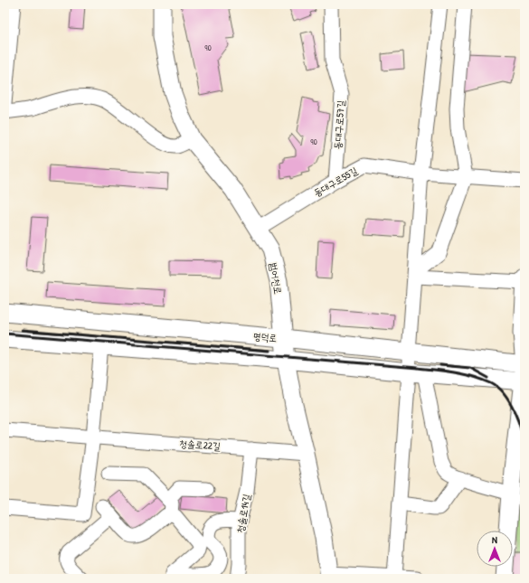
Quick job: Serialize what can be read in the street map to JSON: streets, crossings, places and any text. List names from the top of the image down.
{
  "streets": {
    "main road": ["범어천로", "명덕로"],
    "street": [
      "동대구로57길",
      "동대구로55길",
      "청솔로22길",
      "청솔로14길"
    ]
  },
  "crossings": [
    ["동대구로57길", "동대구로55길"],
    ["동대구로55길", "범어천로"],
    ["범어천로", "명덕로"],
    ["범어천로", "청솔로22길"],
    ["청솔로22길", "청솔로14길"]
  ],
  "house_numbers": ["90", "90"],
  "north": "top"
}
